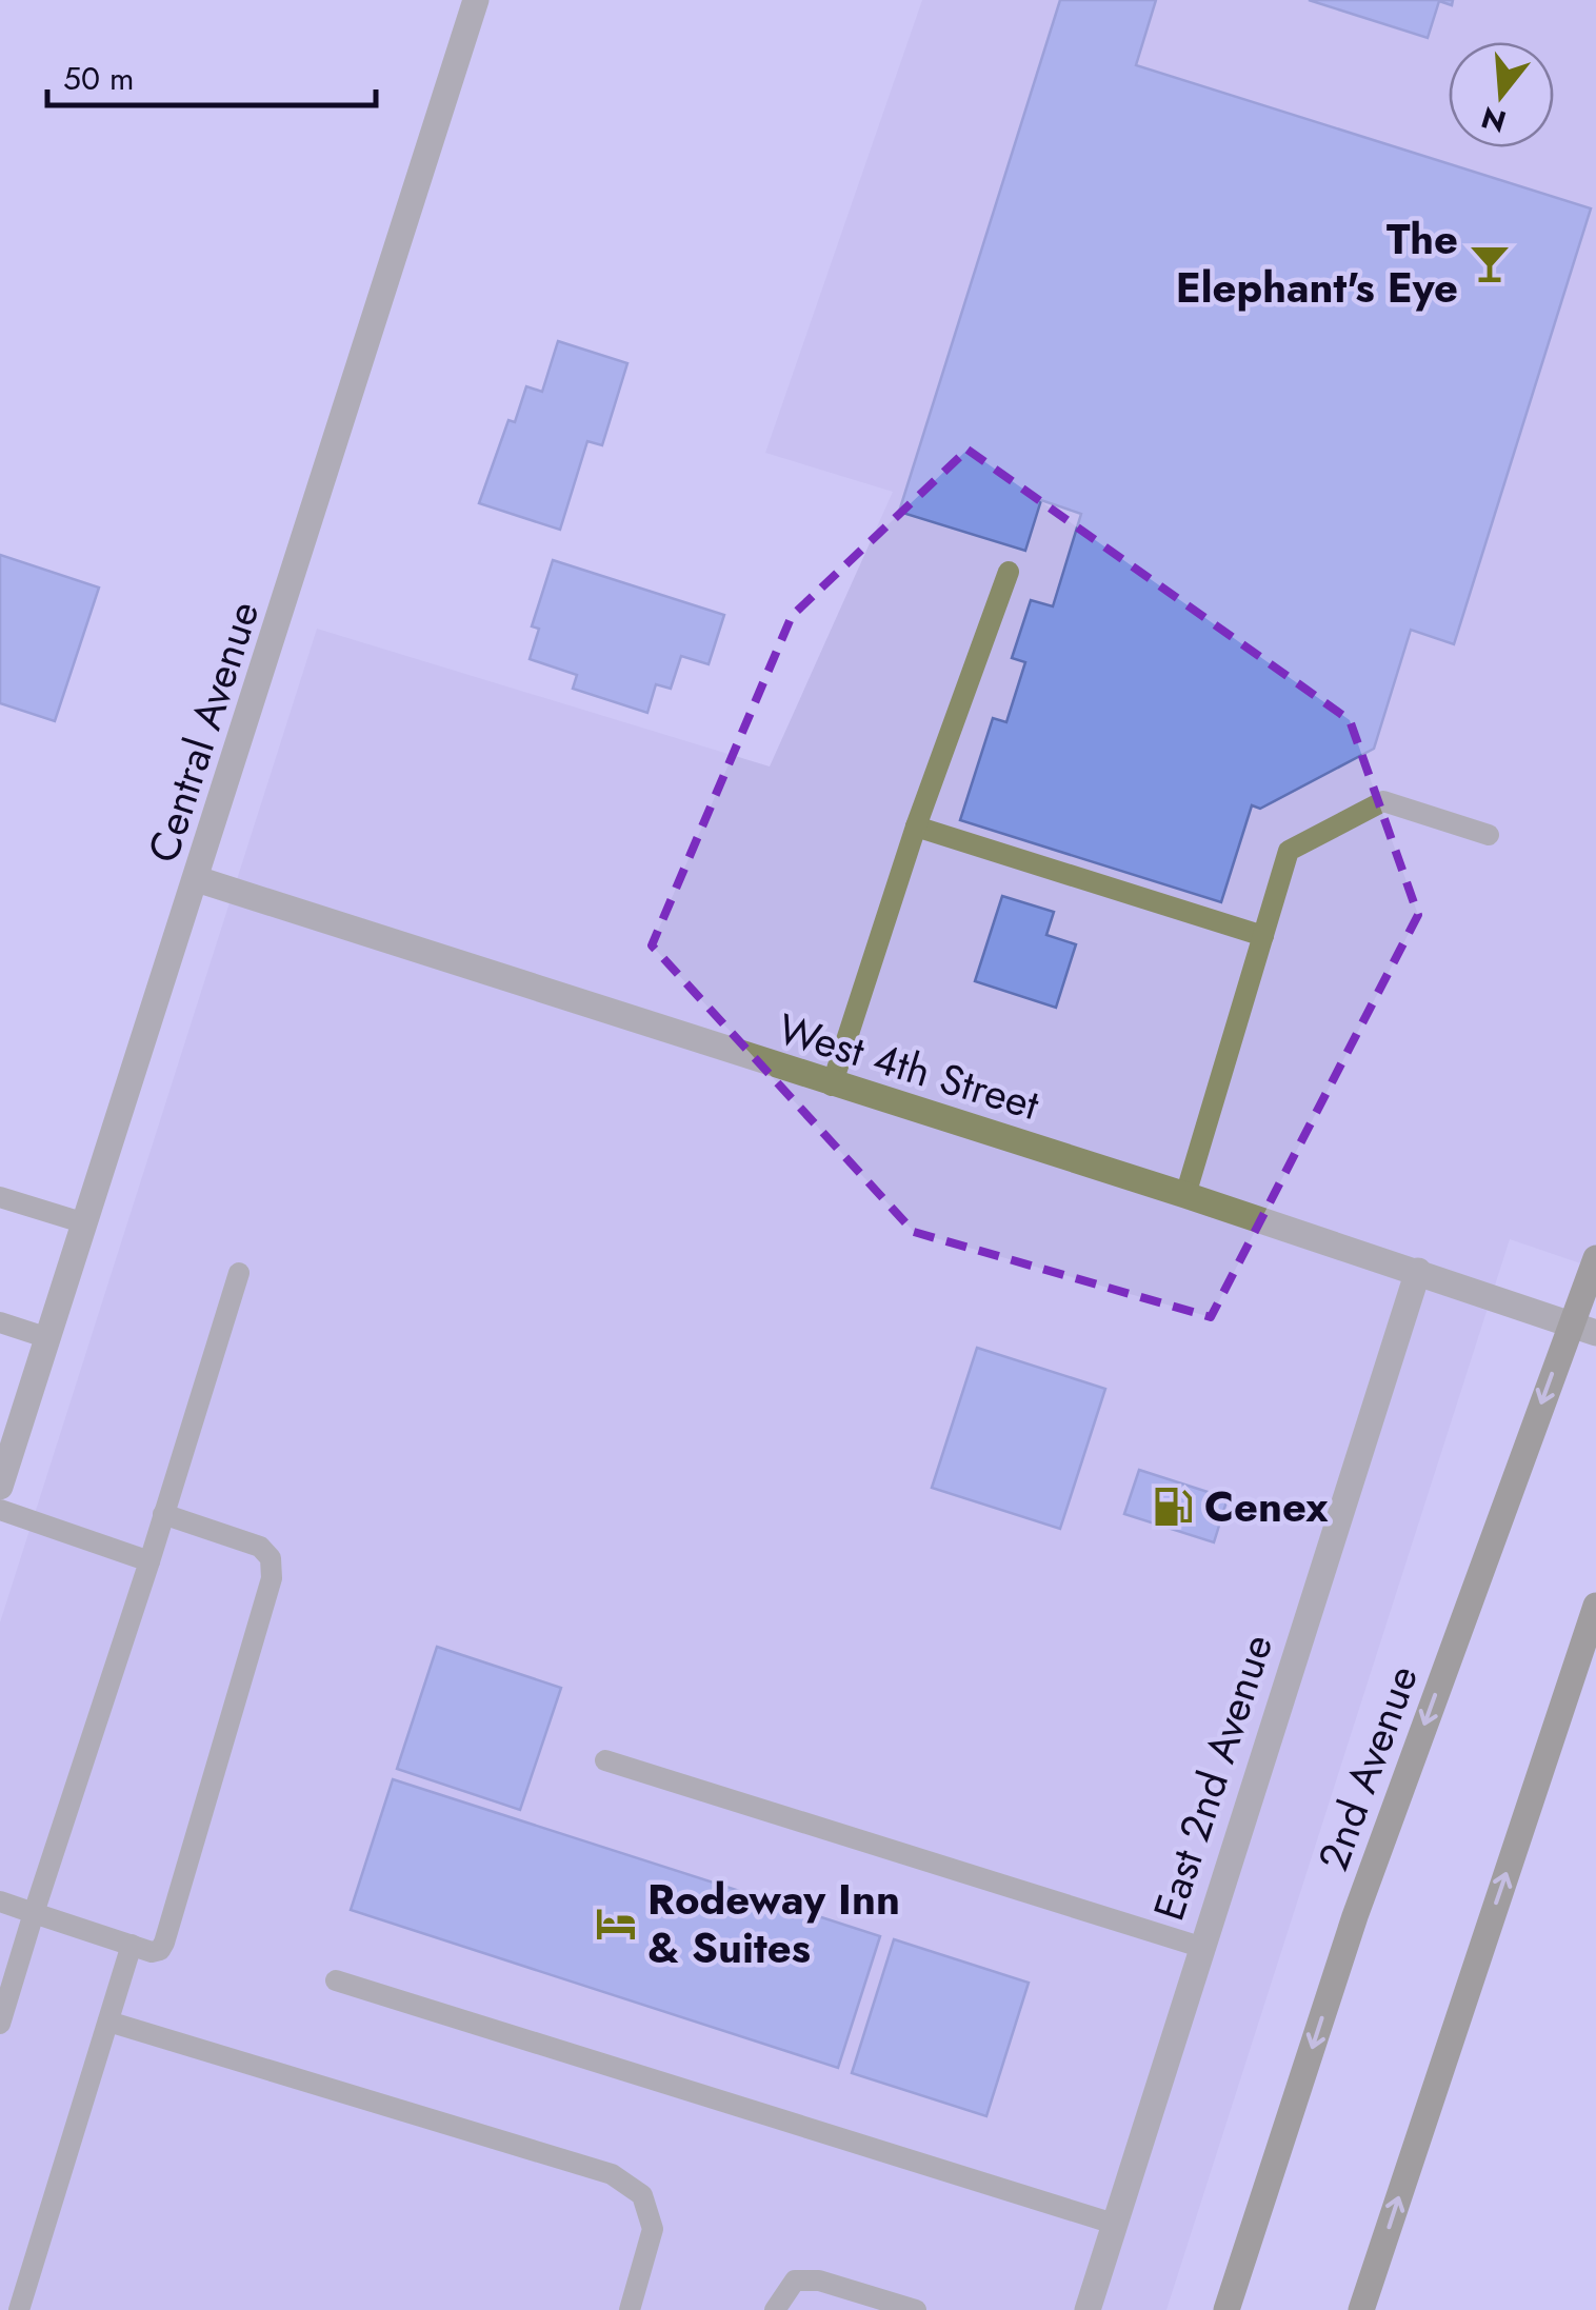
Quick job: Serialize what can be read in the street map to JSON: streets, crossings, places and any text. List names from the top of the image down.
{
  "streets": {
    "main road": ["2nd Avenue"],
    "street": ["Central Avenue", "West 4th Street", "East 2nd Avenue"]
  },
  "crossings": [
    ["Central Avenue", "West 4th Street"],
    ["West 4th Street", "2nd Avenue"],
    ["West 4th Street", "East 2nd Avenue"]
  ],
  "places": {
    "bar": ["The Elephant's Eye"],
    "fuel station": ["Cenex"],
    "hotel": ["Rodeway Inn & Suites"]
  },
  "scale_bar": "50 m",
  "north": "bottom"
}
